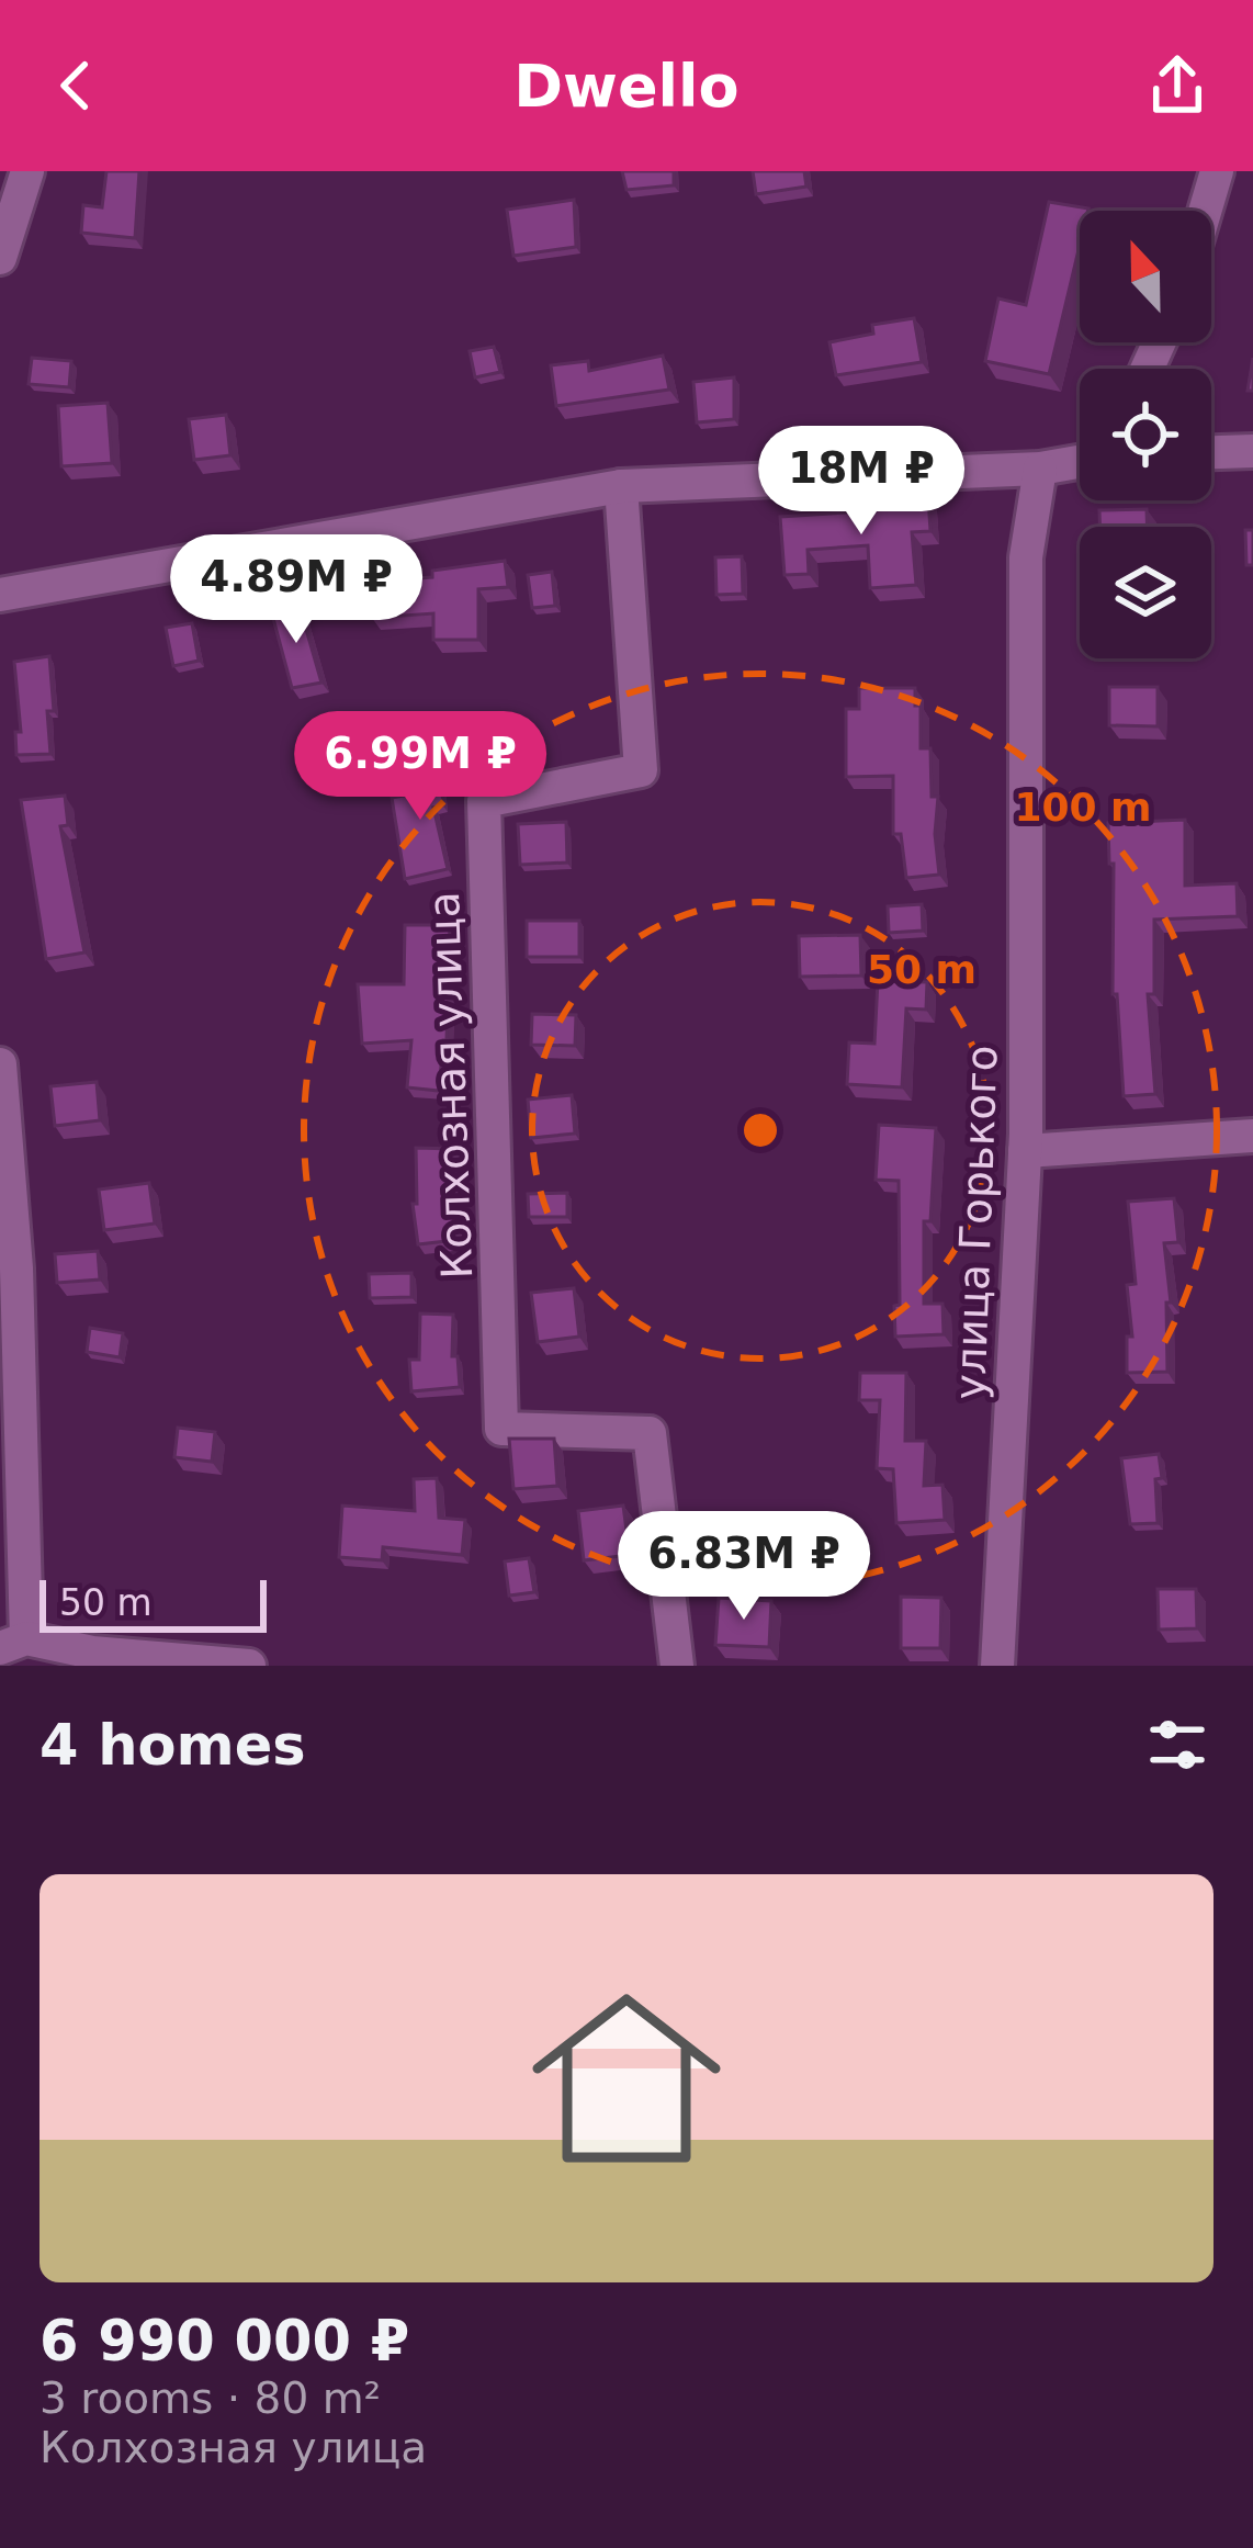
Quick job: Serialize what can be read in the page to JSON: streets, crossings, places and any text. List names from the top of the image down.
{
  "streets": {
    "street": ["Колхозная улица", "улица Горького"]
  },
  "scale_bar": "50 m",
  "north": "top",
  "page": {
    "header": "Dwello",
    "price": [
      "18M ₽",
      "4.89M ₽",
      "6.99M ₽",
      "6.83M ₽"
    ],
    "scale": "50 m",
    "heading": "4 homes",
    "list": [
      {
        "name": "6 990 000 ₽",
        "note": "3 rooms · 80 m² · Колхозная улица"
      }
    ]
  },
  "rings": ["100 m", "50 m"]
}
